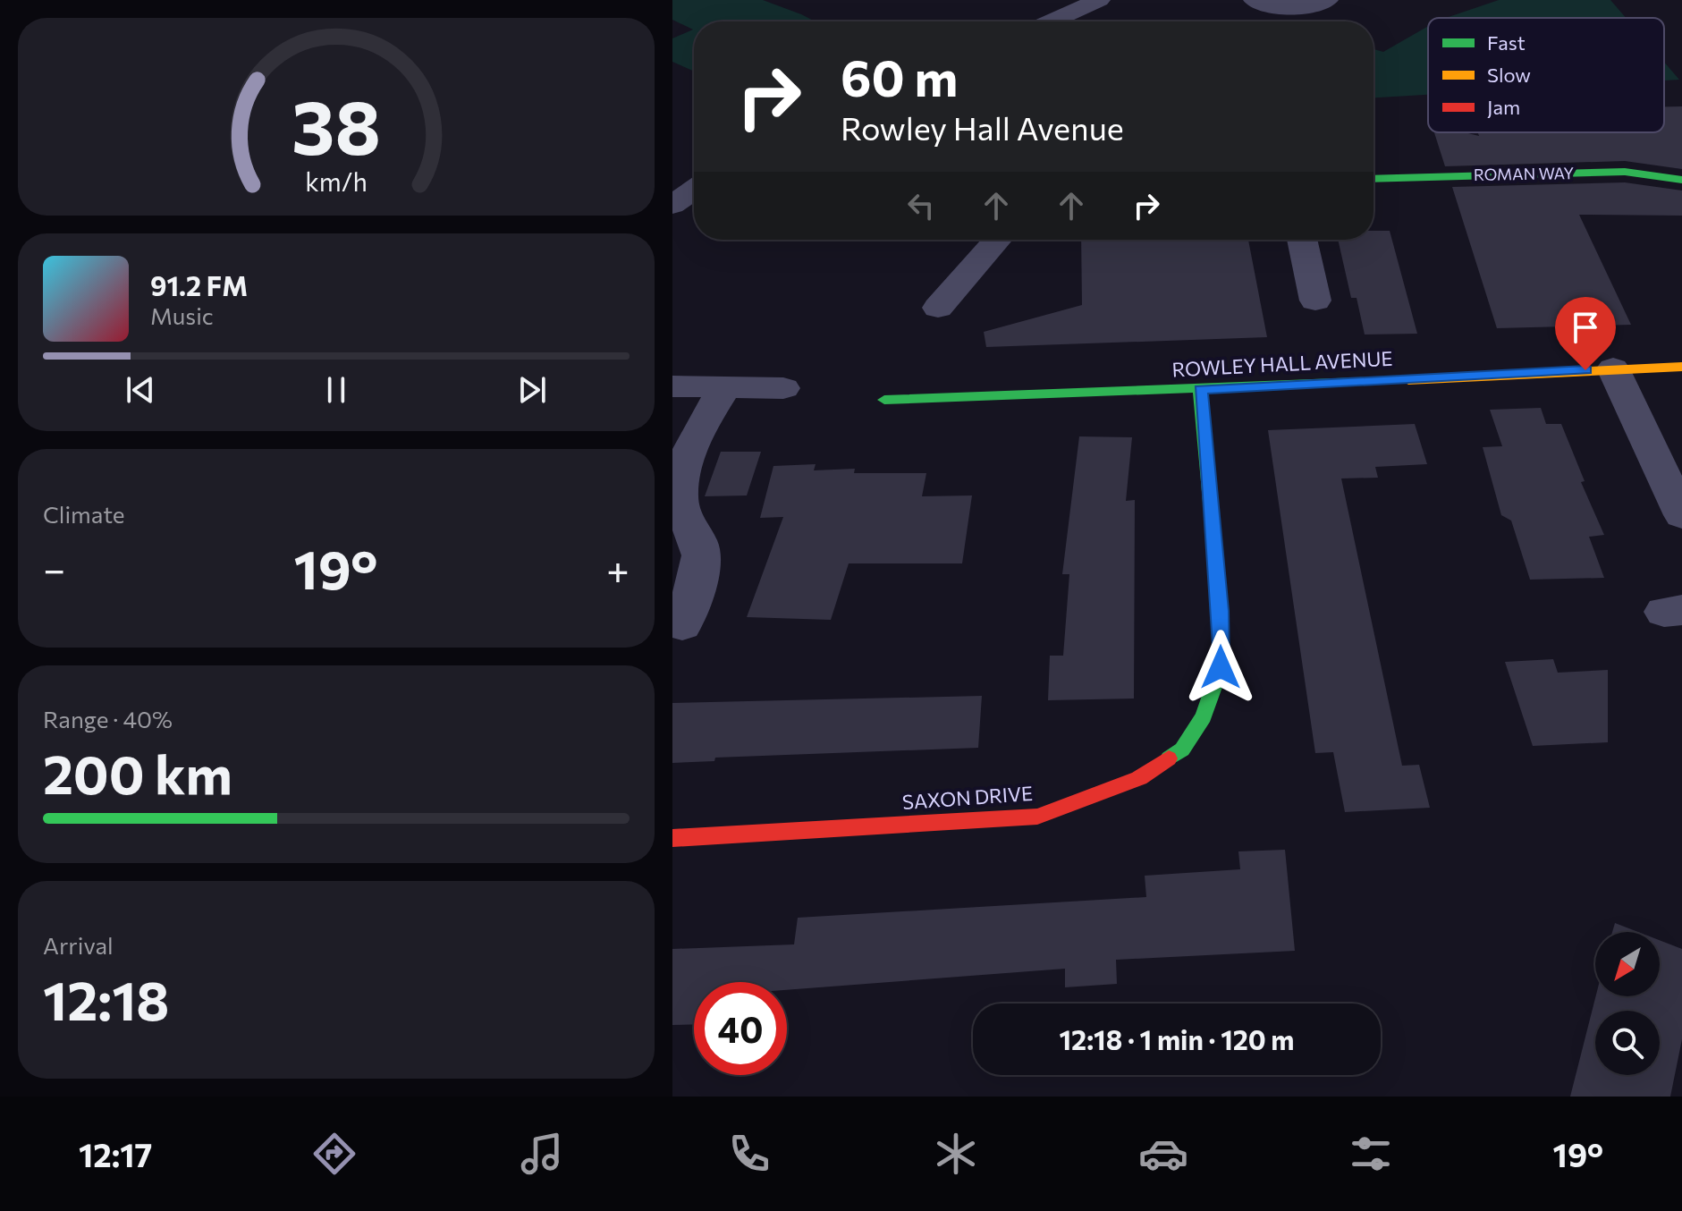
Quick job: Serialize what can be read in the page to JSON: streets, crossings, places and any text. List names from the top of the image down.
{
  "streets": {
    "street": ["ROMAN WAY", "ROWLEY HALL AVENUE", "SAXON DRIVE"]
  },
  "crossings": [
    ["ROWLEY HALL AVENUE", "SAXON DRIVE"]
  ],
  "legend": ["Fast", "Slow", "Jam"],
  "north": "bottom left",
  "page": {
    "turn": ["60 m", "Rowley Hall Avenue"],
    "song": ["91.2 FM", "Music"],
    "tile": [
      "Climate",
      ["Range · 40%", "200 km"],
      ["Arrival", "12:18"]
    ],
    "heat": ["−", "19°", "+"],
    "limit": "40",
    "trip": "12:18 · 1 min · 120 m",
    "tabs": ["12:17", "19°"],
    "gauge": ["38", "km/h"]
  }
}
